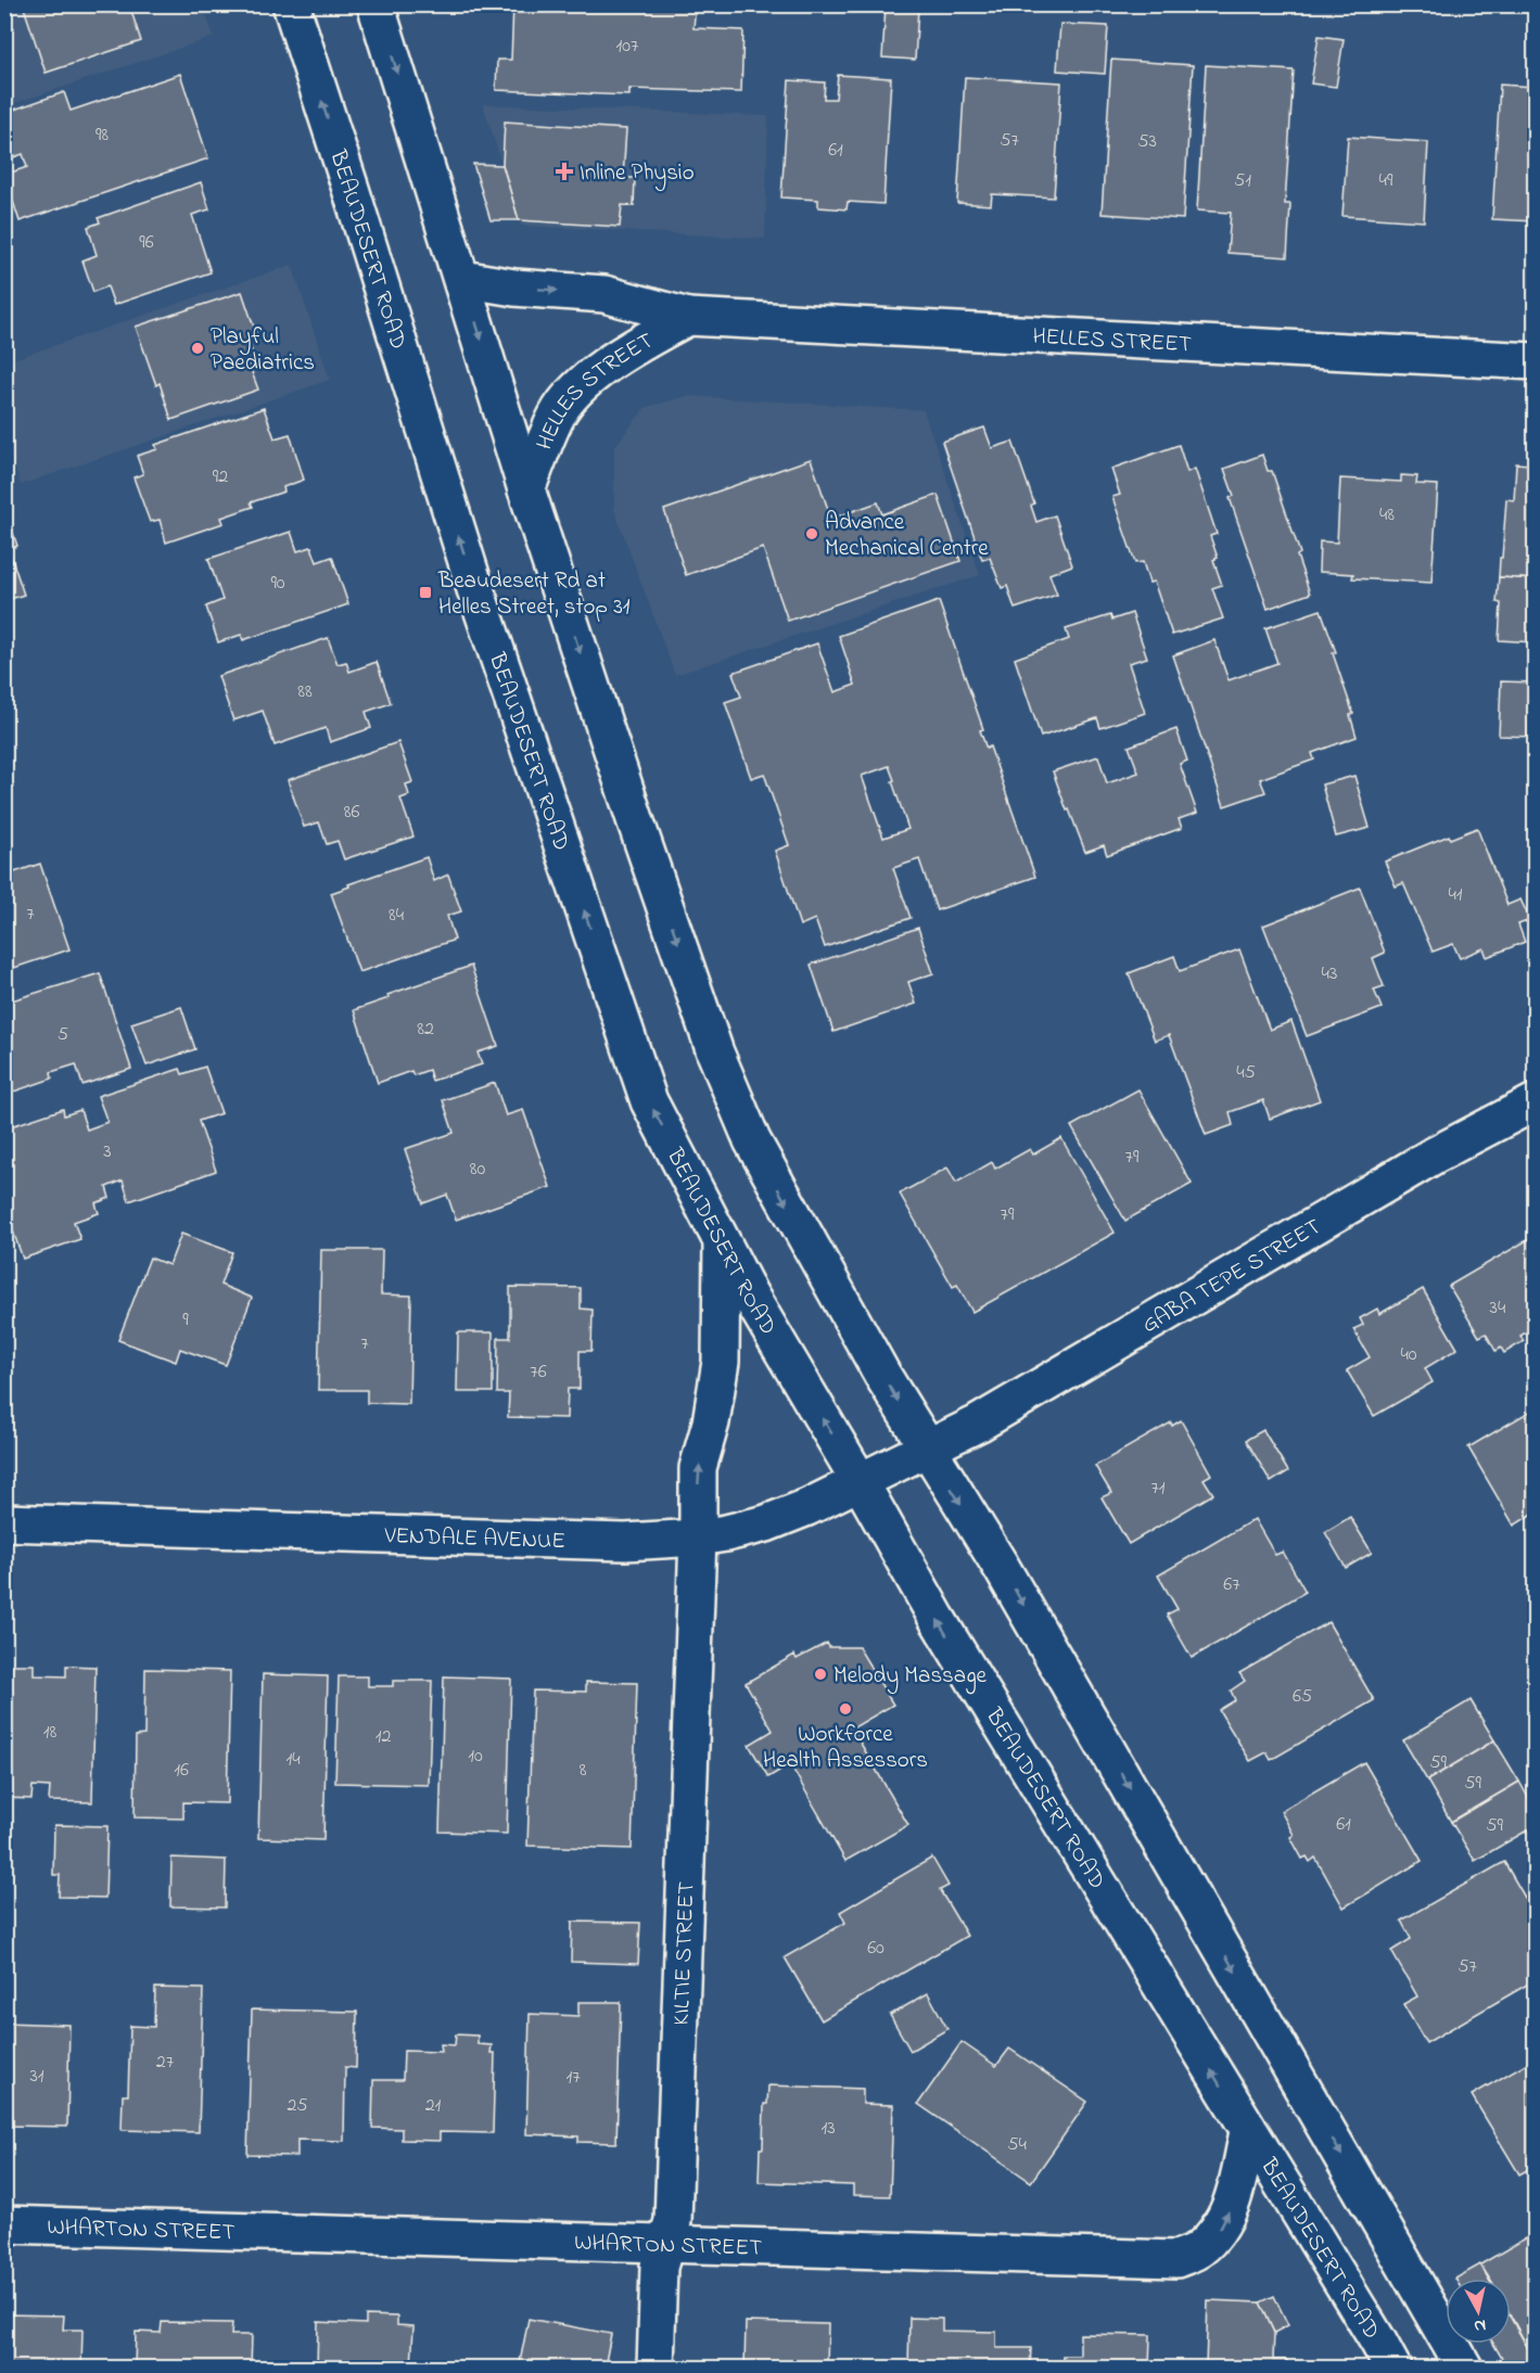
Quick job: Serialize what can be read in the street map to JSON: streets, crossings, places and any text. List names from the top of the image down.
{
  "streets": {
    "main road": [
      "BEAUDESERT ROAD",
      "HELLES STREET",
      "GABA TEPE STREET",
      "VENDALE AVENUE",
      "KILTIE STREET",
      "WHARTON STREET"
    ]
  },
  "crossings": [
    ["BEAUDESERT ROAD", "VENDALE AVENUE"],
    ["BEAUDESERT ROAD", "KILTIE STREET"],
    ["BEAUDESERT ROAD", "WHARTON STREET"],
    ["GABA TEPE STREET", "VENDALE AVENUE"],
    ["VENDALE AVENUE", "KILTIE STREET"],
    ["KILTIE STREET", "WHARTON STREET"]
  ],
  "one_way": ["WHARTON STREET"],
  "places": {
    "health": ["Inline Physio"],
    "other": [
      "Playful Paediatrics",
      "Advance Mechanical Centre",
      "Melody Massage",
      "Workforce Health Assessors"
    ],
    "transit": ["Beaudesert Rd at Helles Street, stop 31"]
  },
  "house_numbers": [
    "107",
    "98",
    "57",
    "53",
    "61",
    "51",
    "49",
    "96",
    "92",
    "48",
    "90",
    "88",
    "86",
    "41",
    "7",
    "84",
    "43",
    "82",
    "5",
    "45",
    "3",
    "79",
    "80",
    "79",
    "34",
    "9",
    "7",
    "40",
    "76",
    "71",
    "67",
    "65",
    "18",
    "12",
    "10",
    "14",
    "59",
    "16",
    "8",
    "59",
    "61",
    "59",
    "60",
    "57",
    "27",
    "31",
    "17",
    "25",
    "21",
    "13",
    "54"
  ],
  "north": "bottom"
}
